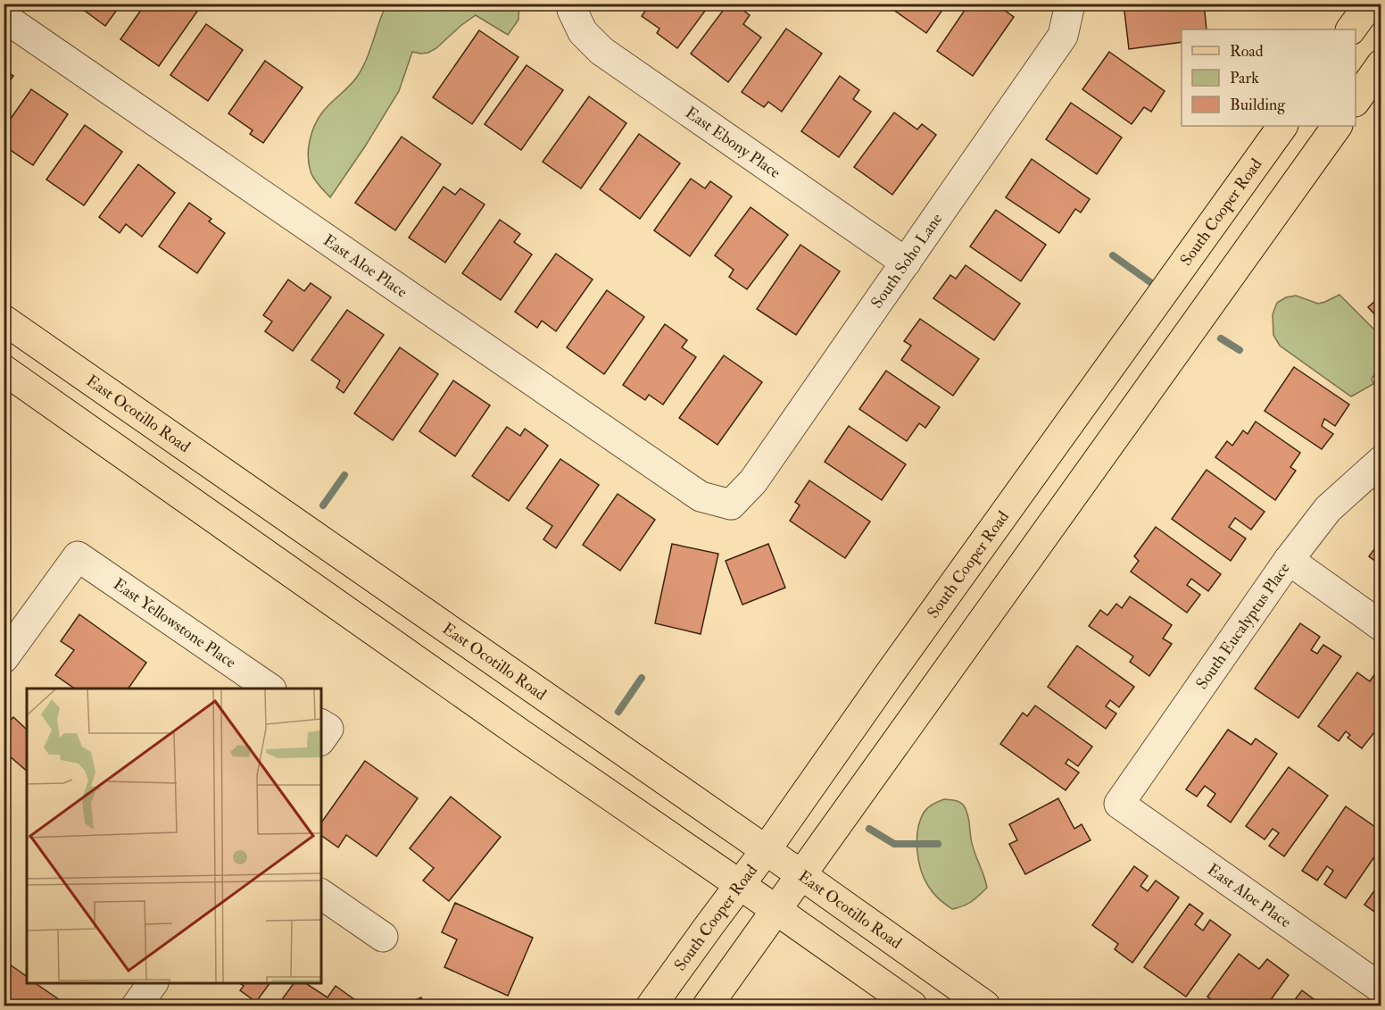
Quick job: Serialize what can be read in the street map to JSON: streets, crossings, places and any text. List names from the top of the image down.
{
  "streets": {
    "main road": ["South Cooper Road", "East Ocotillo Road"],
    "street": [
      "East Ebony Place",
      "South Soho Lane",
      "East Aloe Place",
      "East Yellowstone Place",
      "South Eucalyptus Place"
    ]
  },
  "crossings": [
    ["East Ebony Place", "South Soho Lane"],
    ["South Cooper Road", "East Ocotillo Road"],
    ["South Soho Lane", "East Aloe Place"],
    ["East Aloe Place", "South Eucalyptus Place"]
  ],
  "legend": ["Road", "Park", "Building"]
}
